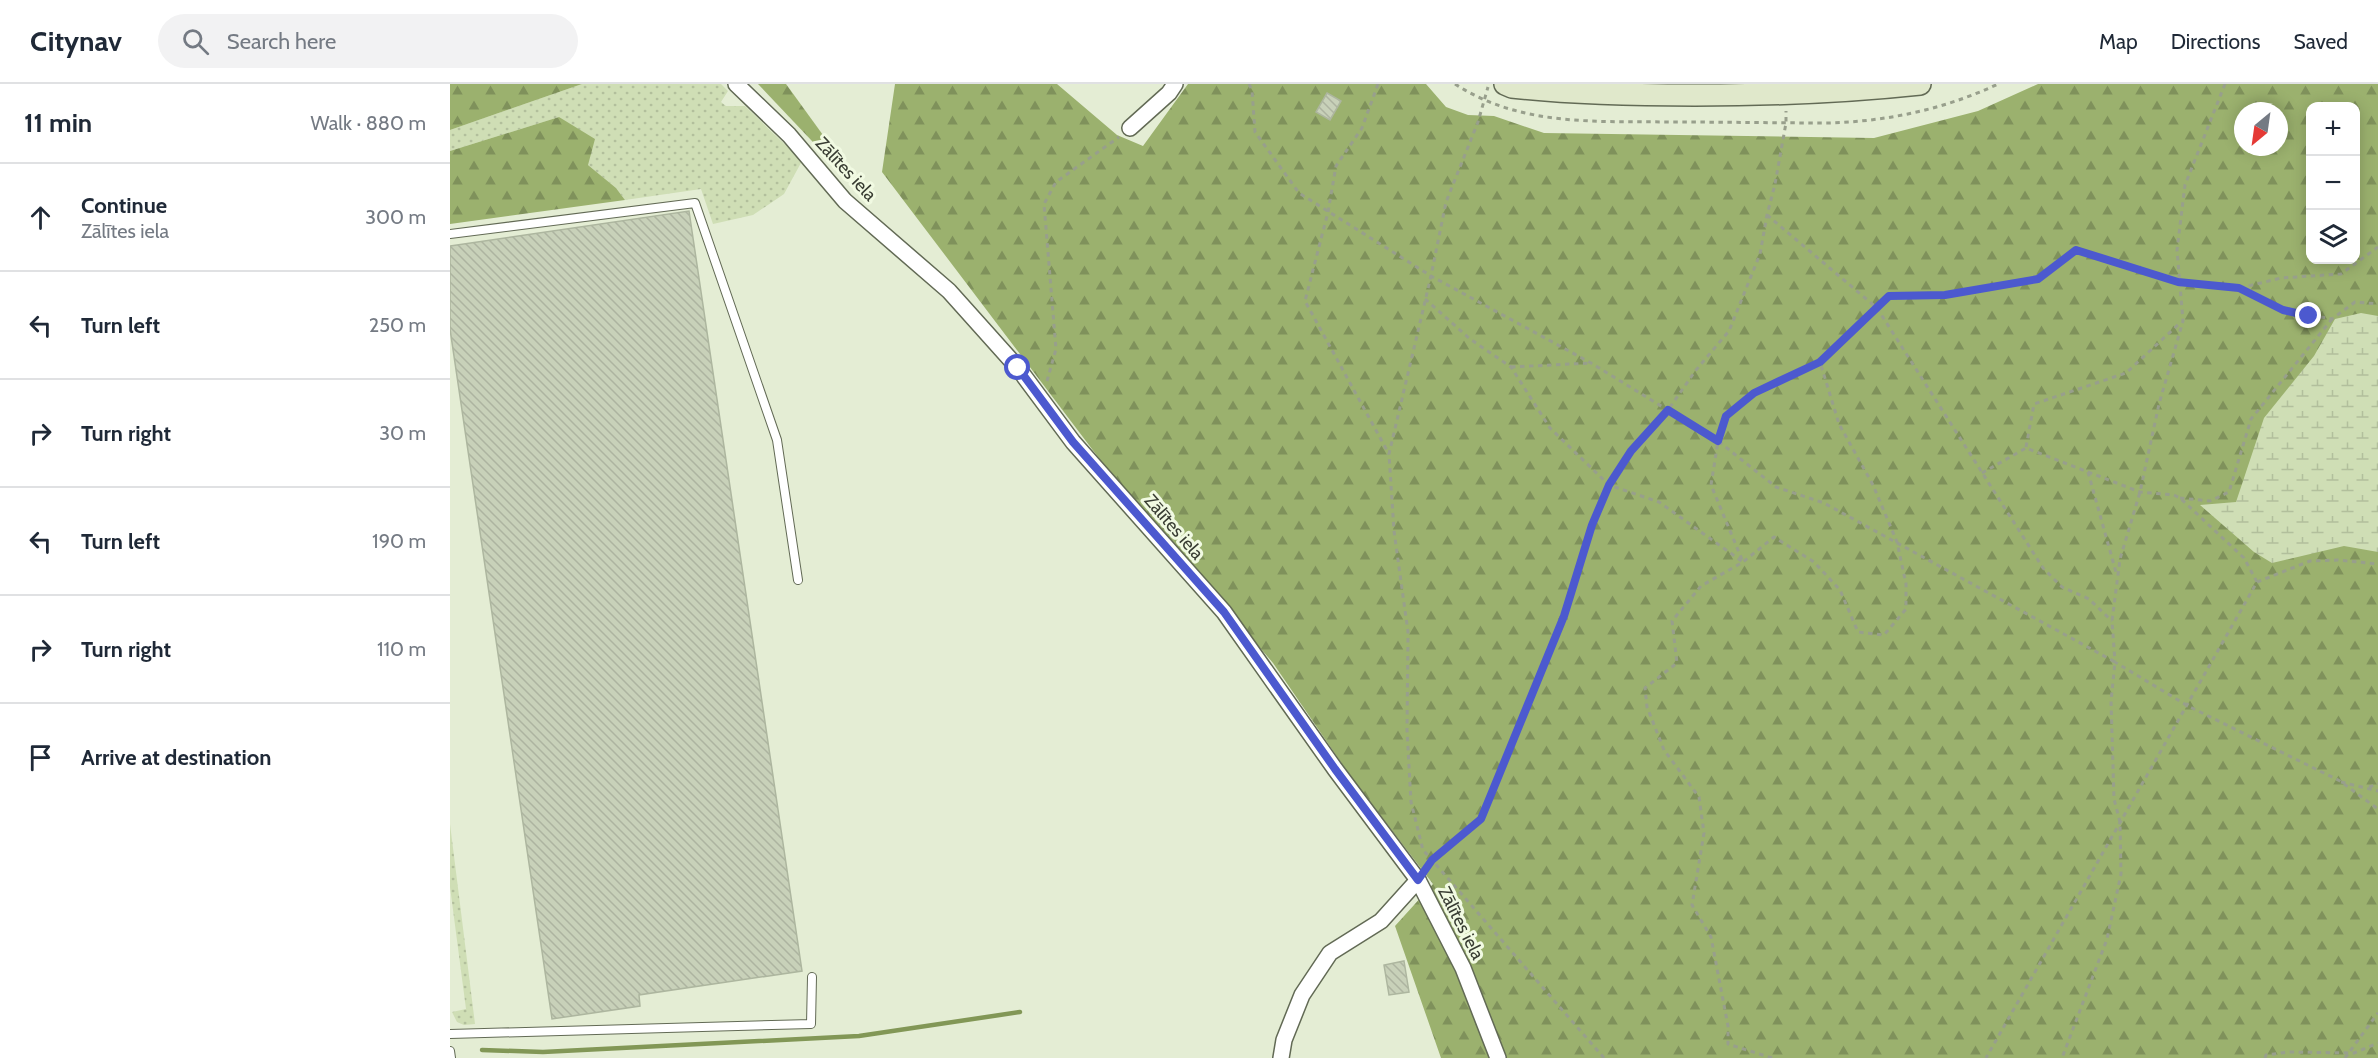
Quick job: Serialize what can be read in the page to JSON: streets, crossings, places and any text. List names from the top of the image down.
{
  "streets": {
    "street": ["Zālītes iela"]
  },
  "north": "bottom left",
  "page": {
    "header": "Citynav",
    "search": "Search here",
    "nav": ["Map", "Directions", "Saved"],
    "heading": ["11 min", "Walk · 880 m"],
    "map_buttons": ["+", "−"],
    "list": [
      ["Continue", "Zālītes iela", "300 m"],
      ["Turn left", "250 m"],
      ["Turn right", "30 m"],
      ["Turn left", "190 m"],
      ["Turn right", "110 m"],
      "Arrive at destination"
    ]
  }
}
